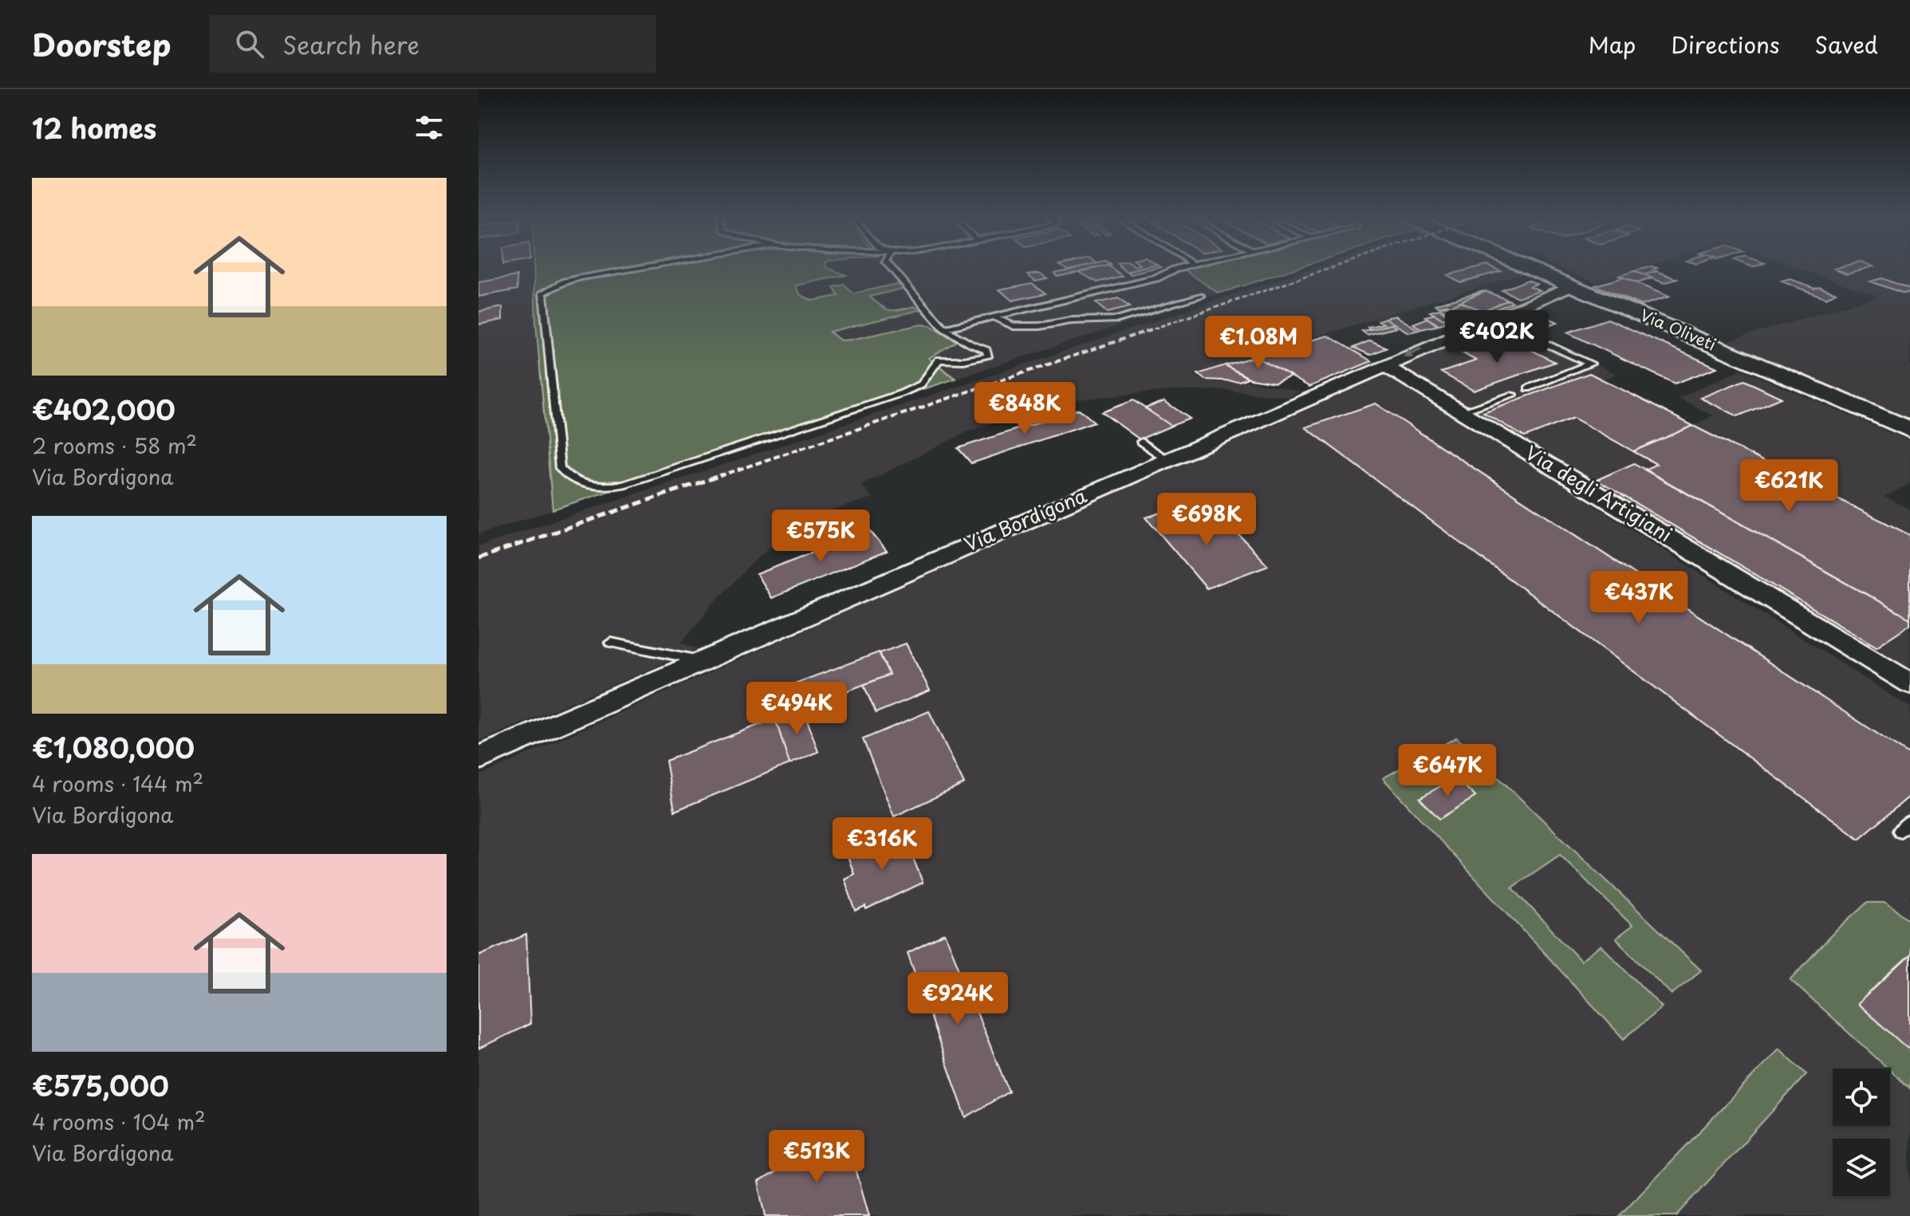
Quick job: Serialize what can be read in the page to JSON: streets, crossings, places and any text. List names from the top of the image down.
{
  "streets": {
    "main road": ["Via Oliveti"],
    "street": ["Via degli Artigiani", "Via Bordigona"]
  },
  "crossings": [
    ["Via Oliveti", "Via Bordigona"],
    ["Via degli Artigiani", "Via Bordigona"]
  ],
  "page": {
    "header": "Doorstep",
    "search": "Search here",
    "nav": ["Map", "Directions", "Saved"],
    "heading": "12 homes",
    "list": [
      {
        "name": "€402,000",
        "note": "2 rooms · 58 m² · Via Bordigona"
      },
      {
        "name": "€1,080,000",
        "note": "4 rooms · 144 m² · Via Bordigona"
      },
      {
        "name": "€575,000",
        "note": "4 rooms · 104 m² · Via Bordigona"
      }
    ],
    "price": [
      "€402K",
      "€1.08M",
      "€848K",
      "€621K",
      "€698K",
      "€575K",
      "€437K",
      "€494K",
      "€647K",
      "€316K",
      "€924K",
      "€513K"
    ]
  }
}
